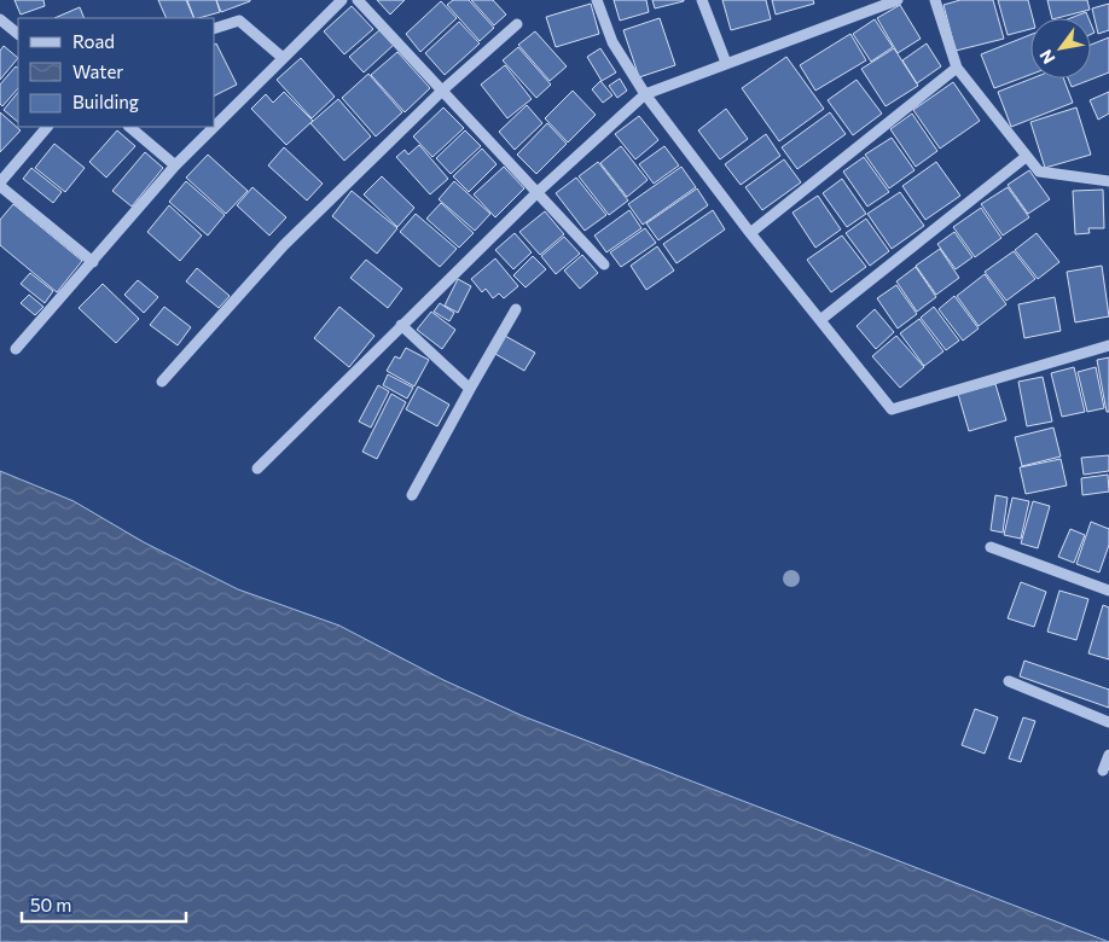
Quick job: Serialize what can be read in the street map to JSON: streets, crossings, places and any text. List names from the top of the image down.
{
  "legend": ["Road", "Water", "Building"],
  "scale_bar": "50 m",
  "north": "bottom left"
}
